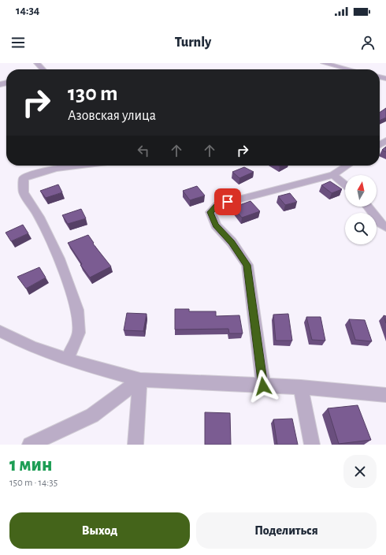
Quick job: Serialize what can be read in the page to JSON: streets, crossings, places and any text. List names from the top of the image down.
{
  "north": "top",
  "page": {
    "status": "14:34",
    "header": "Turnly",
    "turn": ["130 m", "Азовская улица"],
    "heading": ["1 мин", "150 m · 14:35"],
    "buttons": ["Выход", "Поделиться"]
  }
}
